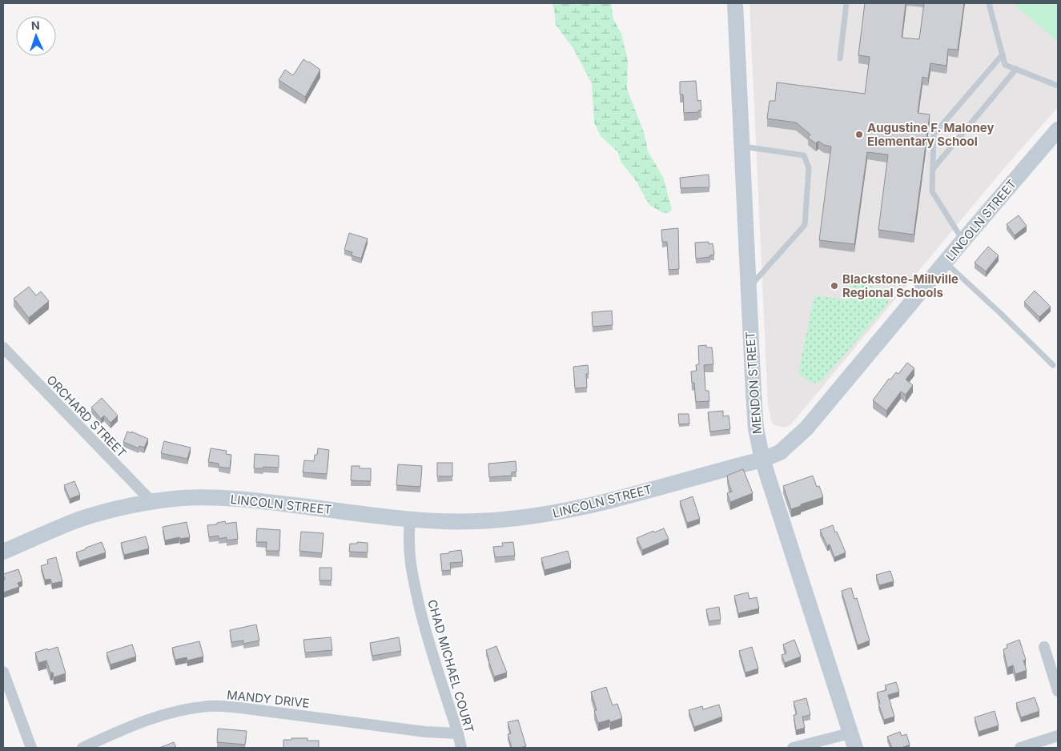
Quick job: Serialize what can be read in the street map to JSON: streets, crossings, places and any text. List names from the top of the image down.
{
  "streets": {
    "main road": ["LINCOLN STREET", "MENDON STREET"],
    "street": ["ORCHARD STREET", "CHAD MICHAEL COURT", "MANDY DRIVE"]
  },
  "crossings": [
    ["LINCOLN STREET", "MENDON STREET"],
    ["LINCOLN STREET", "ORCHARD STREET"],
    ["LINCOLN STREET", "CHAD MICHAEL COURT"],
    ["CHAD MICHAEL COURT", "MANDY DRIVE"]
  ],
  "places": ["Augustine F. Maloney Elementary School", "Blackstone-Millville Regional Schools"],
  "north": "top"
}
